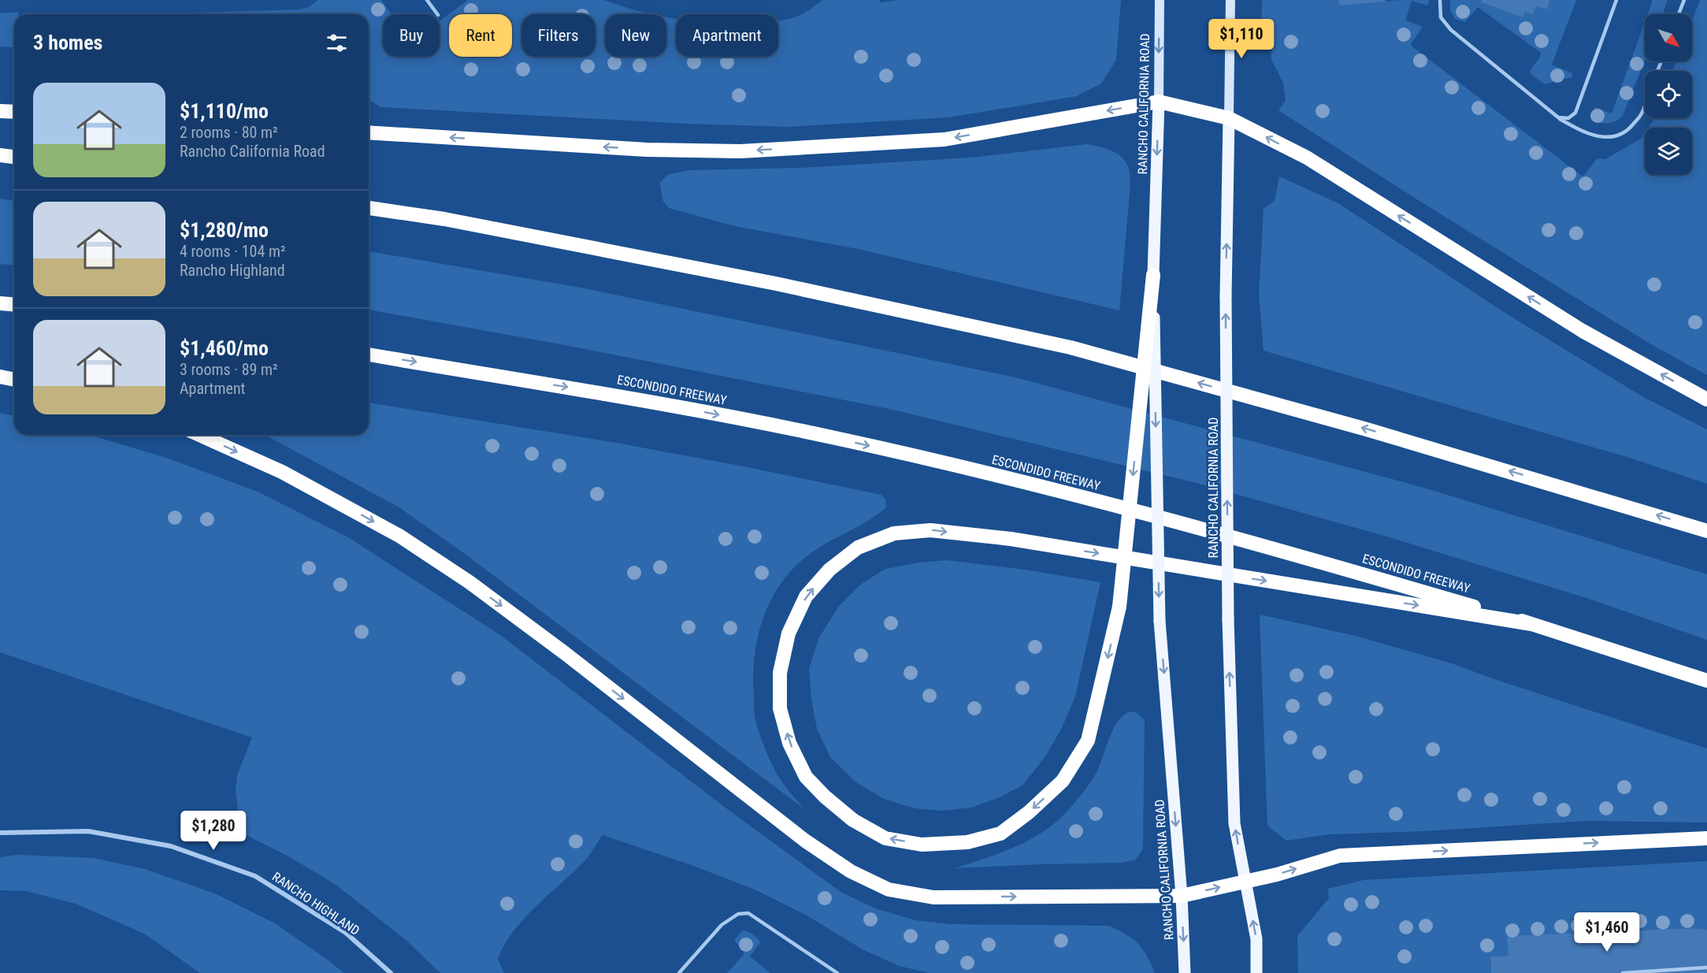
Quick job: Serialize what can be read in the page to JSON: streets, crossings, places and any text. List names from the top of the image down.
{
  "streets": {
    "highway": ["ESCONDIDO FREEWAY"],
    "main road": ["RANCHO CALIFORNIA ROAD"],
    "street": ["RANCHO HIGHLAND"]
  },
  "one_way": ["ESCONDIDO FREEWAY"],
  "north": "bottom right",
  "page": {
    "chip": [
      "Buy",
      "Rent",
      "Filters",
      "New",
      "Apartment"
    ],
    "heading": "3 homes",
    "price": ["$1,110", "$1,280", "$1,460"],
    "list": [
      {
        "name": "$1,110/mo",
        "note": "2 rooms · 80 m² · Rancho California Road"
      },
      {
        "name": "$1,280/mo",
        "note": "4 rooms · 104 m² · Rancho Highland"
      },
      {
        "name": "$1,460/mo",
        "note": "3 rooms · 89 m² · Apartment"
      }
    ]
  }
}
